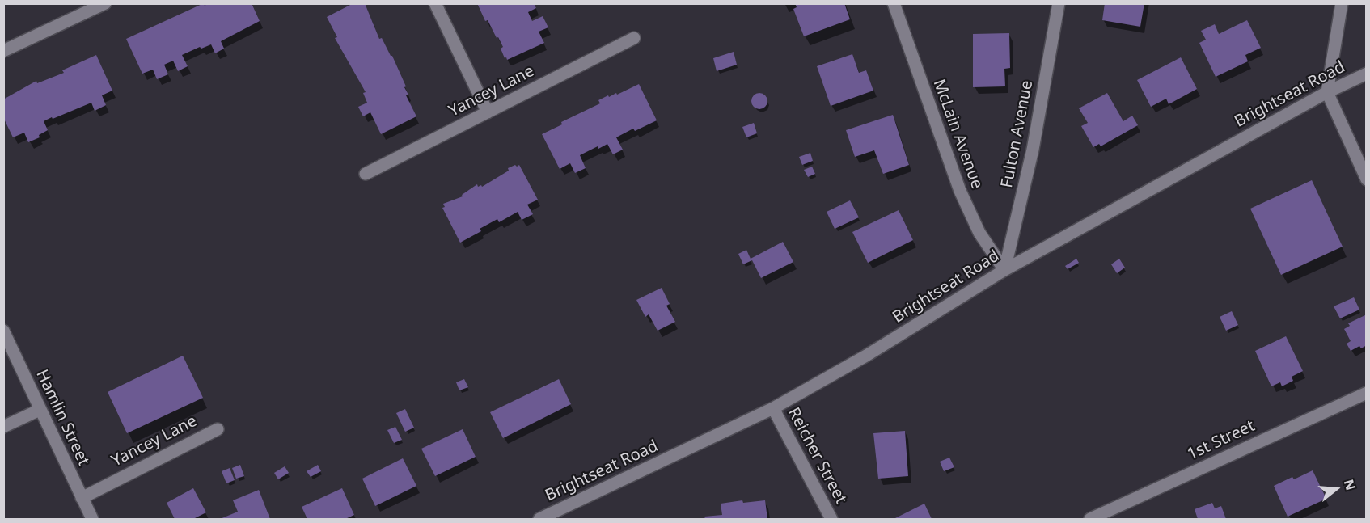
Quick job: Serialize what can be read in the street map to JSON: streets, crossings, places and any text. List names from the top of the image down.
{
  "streets": {
    "street": [
      "Yancey Lane",
      "Brightseat Road",
      "McLain Avenue",
      "Fulton Avenue",
      "Hamlin Street",
      "1st Street",
      "Reicher Street"
    ]
  },
  "crossings": [
    ["Yancey Lane", "Hamlin Street"],
    ["Brightseat Road", "McLain Avenue"],
    ["Brightseat Road", "Fulton Avenue"],
    ["Brightseat Road", "Reicher Street"],
    ["McLain Avenue", "Fulton Avenue"]
  ],
  "north": "right"
}
